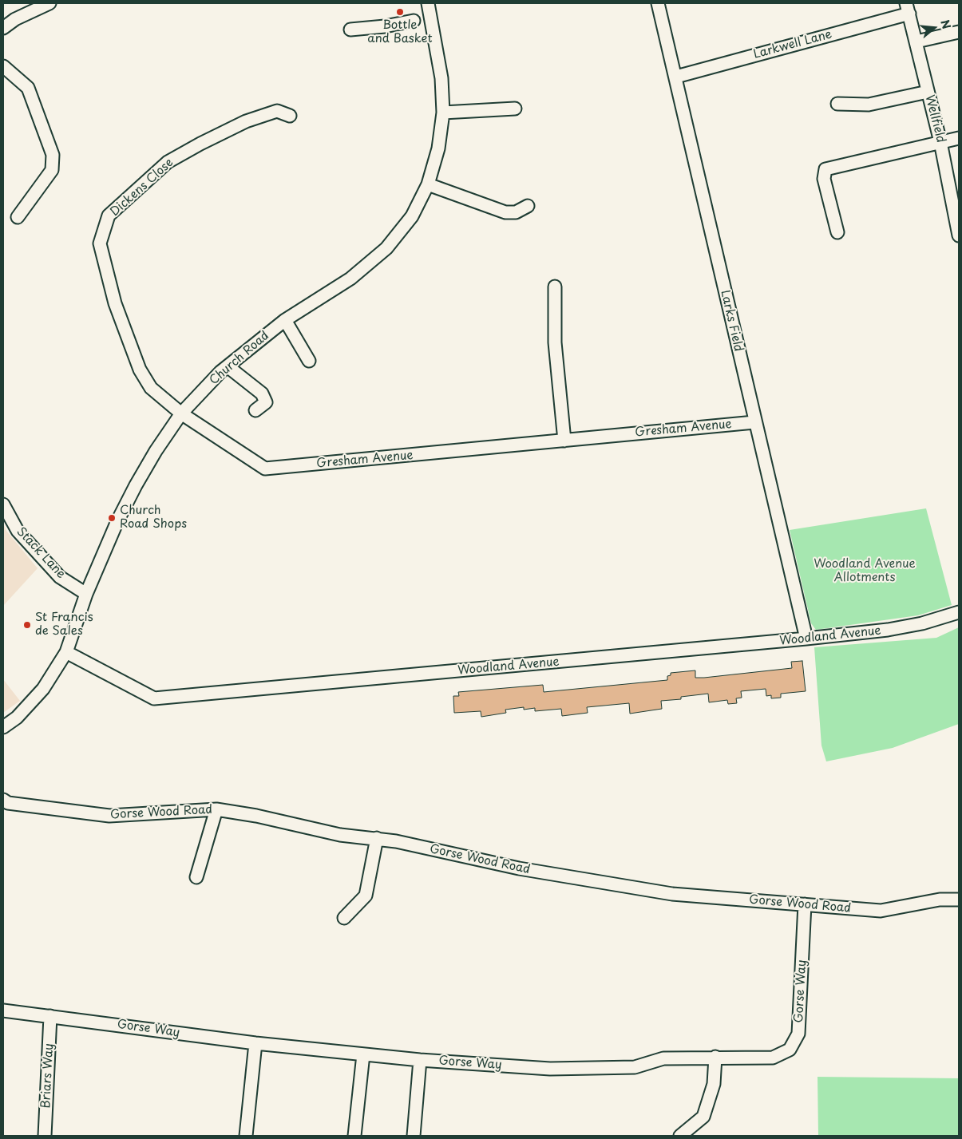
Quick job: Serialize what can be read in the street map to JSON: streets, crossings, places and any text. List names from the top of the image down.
{
  "streets": {
    "street": [
      "Larkwell Lane",
      "Wellfield",
      "Dickens Close",
      "Larks Field",
      "Church Road",
      "Gresham Avenue",
      "Stack Lane",
      "Woodland Avenue",
      "Gorse Wood Road",
      "Gorse Way",
      "Briars Way"
    ]
  },
  "crossings": [
    ["Larkwell Lane", "Wellfield"],
    ["Larkwell Lane", "Larks Field"],
    ["Dickens Close", "Church Road"],
    ["Dickens Close", "Gresham Avenue"],
    ["Larks Field", "Gresham Avenue"],
    ["Larks Field", "Woodland Avenue"],
    ["Church Road", "Gresham Avenue"],
    ["Church Road", "Stack Lane"],
    ["Church Road", "Woodland Avenue"],
    ["Gorse Wood Road", "Gorse Way"],
    ["Gorse Way", "Briars Way"]
  ],
  "parks": ["Woodland Avenue Allotments"],
  "places": ["Bottle and Basket", "Church Road Shops", "St Francis de Sales"],
  "north": "right"
}
